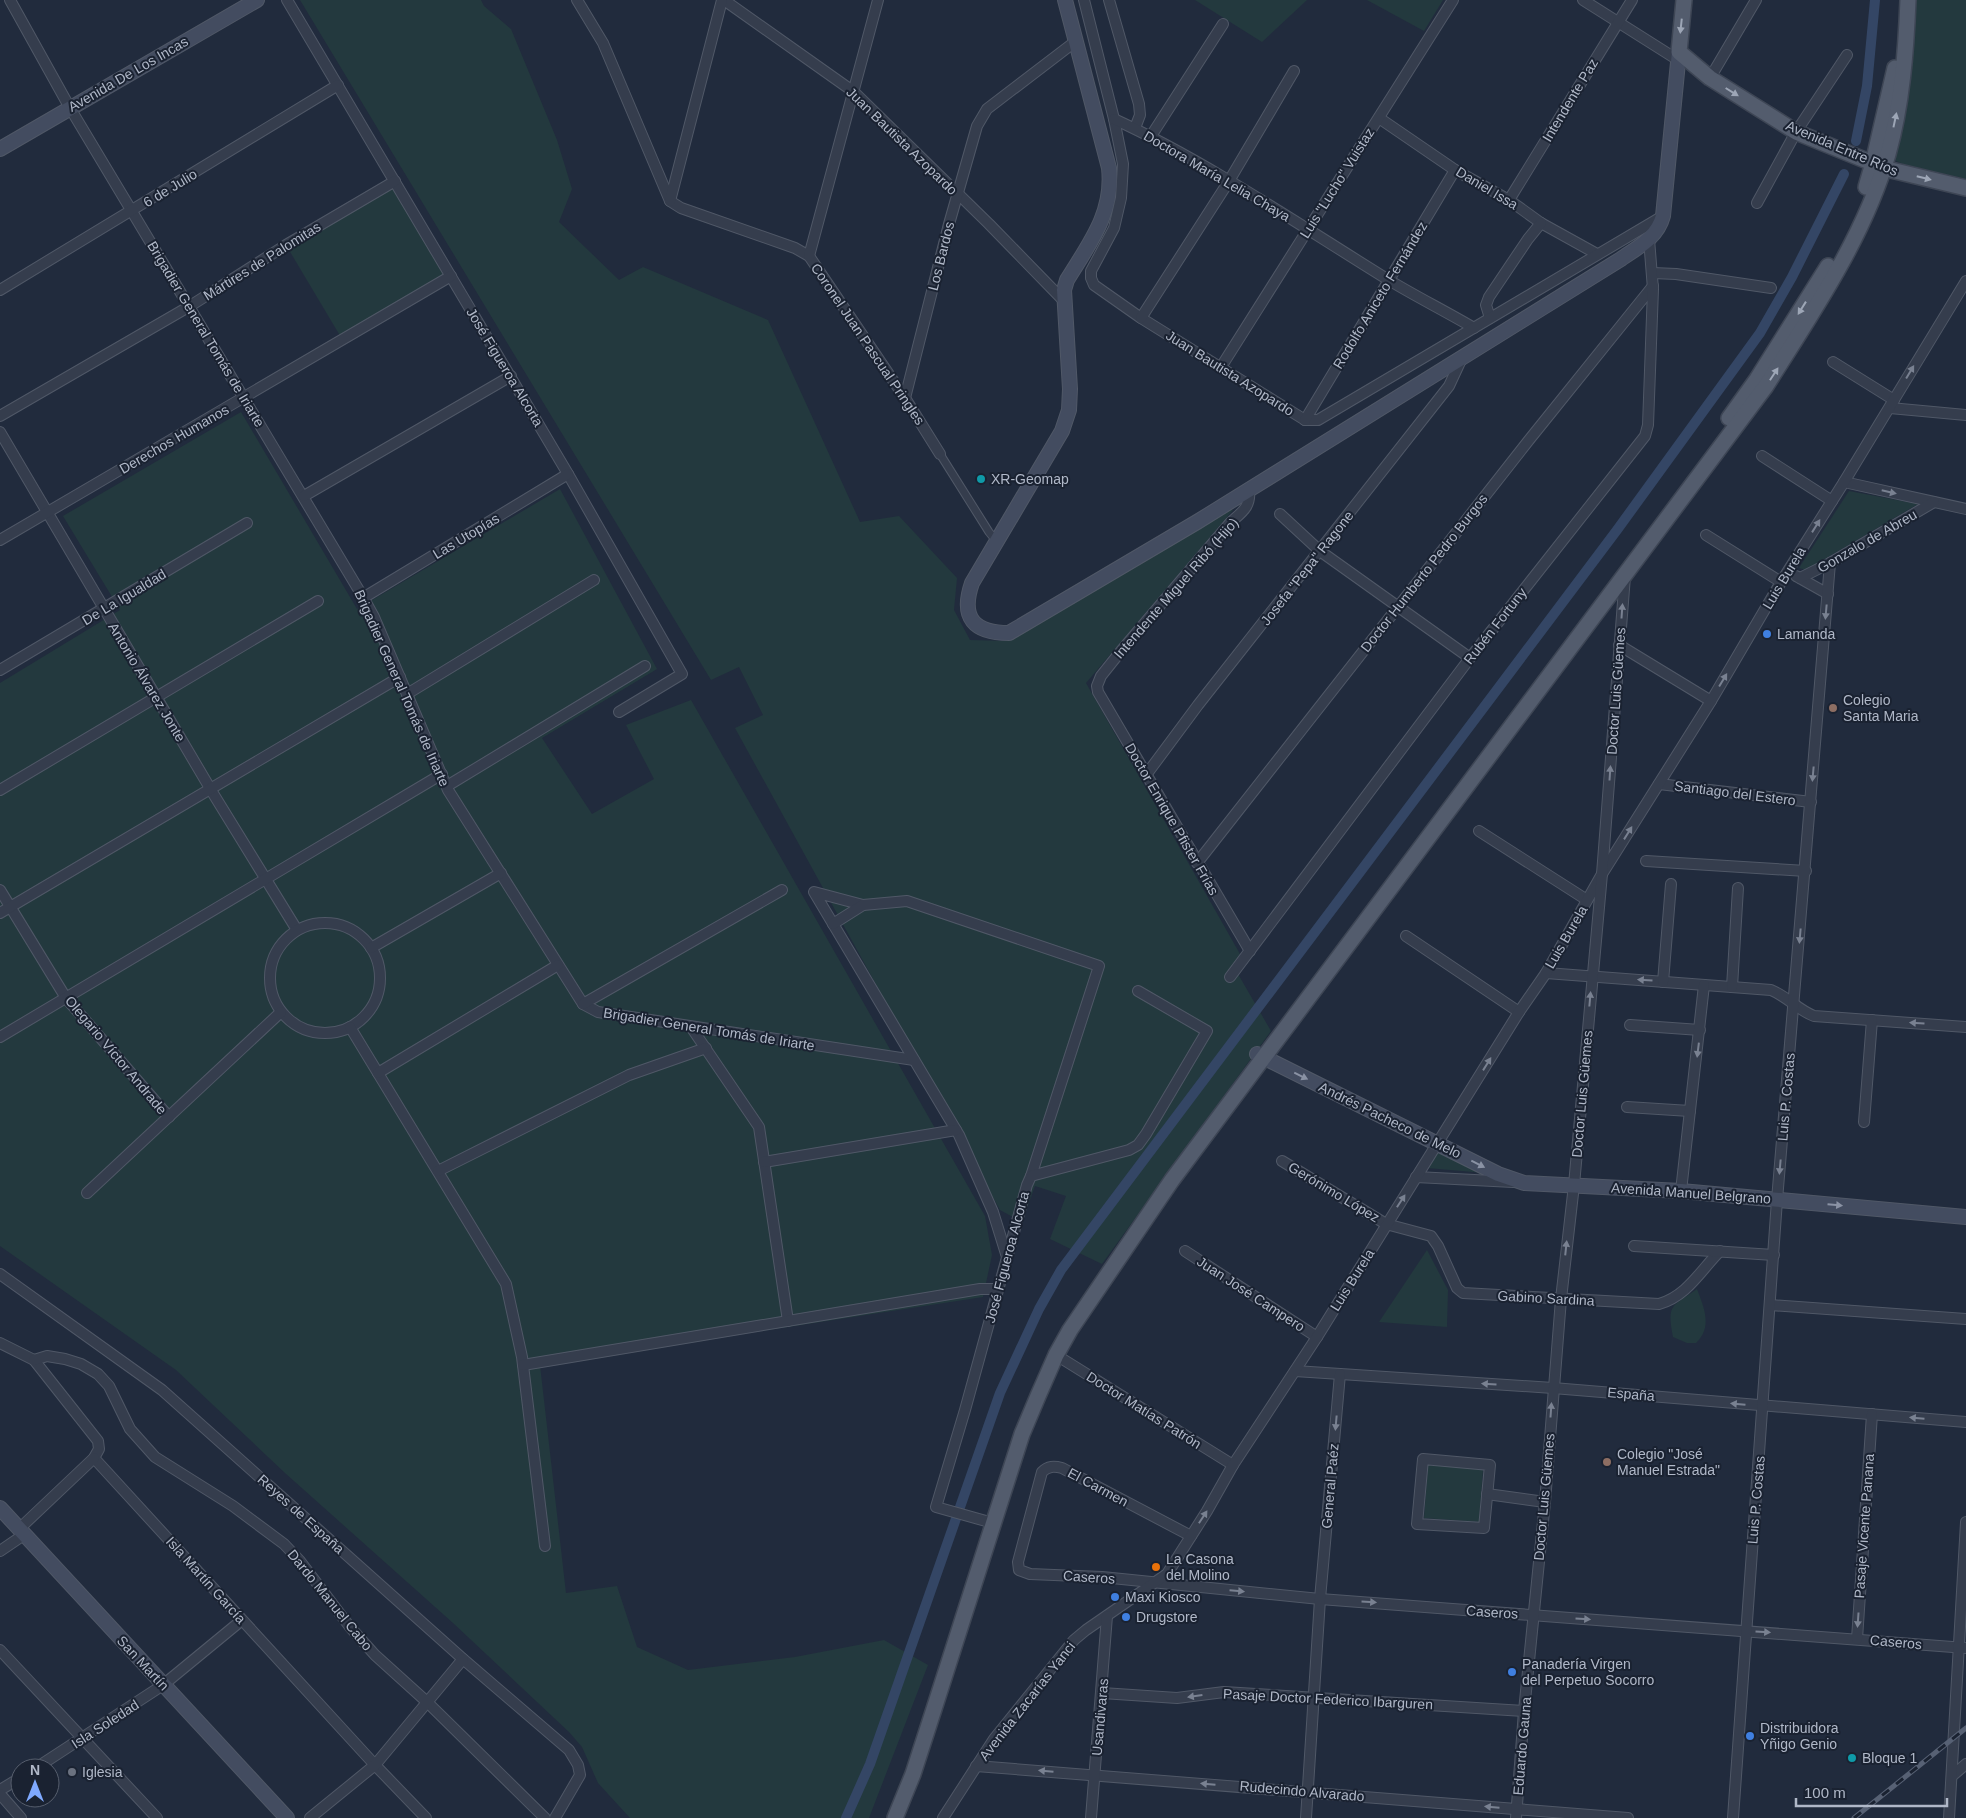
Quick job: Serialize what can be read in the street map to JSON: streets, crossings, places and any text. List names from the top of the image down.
{
  "streets": {
    "main road": [
      "Avenida De Los Incas",
      "Avenida Entre Ríos",
      "Andrés Pacheco de Melo",
      "Avenida Manuel Belgrano",
      "San Martín"
    ],
    "street": [
      "Intendente Paz",
      "Juan Bautista Azopardo",
      "Doctora María Lelia Chaya",
      "Luis \"Lucho\" Vuistaz",
      "6 de Julio",
      "Daniel Issa",
      "Los Bardos",
      "Mártires de Palomitas",
      "Rodolfo Aniceto Fernández",
      "Brigadier General Tomás de Iriarte",
      "Coronel Juan Pascual Pringles",
      "José Figueroa Alcorta",
      "Derechos Humanos",
      "Las Utopías",
      "Gonzalo de Abreu",
      "Josefa \"Pepa\" Ragone",
      "Doctor Humberto Pedro Burgos",
      "Luis Burela",
      "Intendente Miguel Ribó (Hijo)",
      "De La Igualdad",
      "Rubén Fortuny",
      "Antonio Álvarez Jonte",
      "Doctor Luis Güemes",
      "Santiago del Estero",
      "Doctor Enrique Pfister Frías",
      "Olegario Víctor Andrade",
      "Luis P. Costas",
      "Gerónimo López",
      "Juan José Campero",
      "Gabino Sardina",
      "España",
      "Doctor Matías Patrón",
      "General Paéz",
      "El Carmen",
      "Reyes de España",
      "Pasaje Vicente Panana",
      "Caseros",
      "Isla Martín García",
      "Dardo Manuel Cabo",
      "Pasaje Doctor Federico Ibarguren",
      "Avenida Zacarías Yanci",
      "Usandivaras",
      "Isla Soledad",
      "Eduardo Gauna",
      "Rudecindo Alvarado"
    ]
  },
  "crossings": [
    ["Avenida De Los Incas", "Brigadier General Tomás de Iriarte"],
    ["Intendente Paz", "Daniel Issa"],
    ["Juan Bautista Azopardo", "Doctora María Lelia Chaya"],
    ["Juan Bautista Azopardo", "Luis \"Lucho\" Vuistaz"],
    ["Juan Bautista Azopardo", "Los Bardos"],
    ["Juan Bautista Azopardo", "Rodolfo Aniceto Fernández"],
    ["Doctora María Lelia Chaya", "Luis \"Lucho\" Vuistaz"],
    ["Doctora María Lelia Chaya", "Rodolfo Aniceto Fernández"],
    ["Luis \"Lucho\" Vuistaz", "Daniel Issa"],
    ["6 de Julio", "Brigadier General Tomás de Iriarte"],
    ["6 de Julio", "José Figueroa Alcorta"],
    ["Daniel Issa", "Rodolfo Aniceto Fernández"],
    ["Los Bardos", "Coronel Juan Pascual Pringles"],
    ["Mártires de Palomitas", "Brigadier General Tomás de Iriarte"],
    ["Mártires de Palomitas", "José Figueroa Alcorta"],
    ["Brigadier General Tomás de Iriarte", "Derechos Humanos"],
    ["Brigadier General Tomás de Iriarte", "Las Utopías"],
    ["José Figueroa Alcorta", "Derechos Humanos"],
    ["José Figueroa Alcorta", "Las Utopías"],
    ["Derechos Humanos", "Antonio Álvarez Jonte"],
    ["Gonzalo de Abreu", "Luis Burela"],
    ["Gonzalo de Abreu", "Luis P. Costas"],
    ["Josefa \"Pepa\" Ragone", "Doctor Enrique Pfister Frías"],
    ["Doctor Humberto Pedro Burgos", "Rubén Fortuny"],
    ["Doctor Humberto Pedro Burgos", "Doctor Enrique Pfister Frías"],
    ["Luis Burela", "Doctor Luis Güemes"],
    ["Luis Burela", "Santiago del Estero"],
    ["Luis Burela", "Andrés Pacheco de Melo"],
    ["Luis Burela", "Gerónimo López"],
    ["Luis Burela", "Avenida Manuel Belgrano"],
    ["Luis Burela", "Juan José Campero"],
    ["Luis Burela", "Gabino Sardina"],
    ["Luis Burela", "España"],
    ["Luis Burela", "Doctor Matías Patrón"],
    ["Luis Burela", "El Carmen"],
    ["Luis Burela", "Caseros"],
    ["Luis Burela", "Avenida Zacarías Yanci"],
    ["Intendente Miguel Ribó (Hijo)", "Doctor Enrique Pfister Frías"],
    ["De La Igualdad", "Antonio Álvarez Jonte"],
    ["Rubén Fortuny", "Doctor Enrique Pfister Frías"],
    ["Doctor Luis Güemes", "Avenida Manuel Belgrano"],
    ["Doctor Luis Güemes", "Gabino Sardina"],
    ["Doctor Luis Güemes", "España"],
    ["Doctor Luis Güemes", "Caseros"],
    ["Doctor Luis Güemes", "Eduardo Gauna"],
    ["Santiago del Estero", "Luis P. Costas"],
    ["Luis P. Costas", "Avenida Manuel Belgrano"],
    ["Luis P. Costas", "España"],
    ["Luis P. Costas", "Caseros"],
    ["Andrés Pacheco de Melo", "Avenida Manuel Belgrano"],
    ["Gerónimo López", "Gabino Sardina"],
    ["España", "General Paéz"],
    ["España", "Pasaje Vicente Panana"],
    ["General Paéz", "Caseros"],
    ["General Paéz", "Pasaje Doctor Federico Ibarguren"],
    ["General Paéz", "Rudecindo Alvarado"],
    ["El Carmen", "Caseros"],
    ["Pasaje Vicente Panana", "Caseros"],
    ["Caseros", "Avenida Zacarías Yanci"],
    ["Caseros", "Eduardo Gauna"],
    ["Isla Martín García", "Isla Soledad"],
    ["San Martín", "Isla Soledad"],
    ["Pasaje Doctor Federico Ibarguren", "Usandivaras"],
    ["Pasaje Doctor Federico Ibarguren", "Eduardo Gauna"],
    ["Avenida Zacarías Yanci", "Usandivaras"],
    ["Avenida Zacarías Yanci", "Rudecindo Alvarado"],
    ["Usandivaras", "Rudecindo Alvarado"],
    ["Eduardo Gauna", "Rudecindo Alvarado"]
  ],
  "one_way": [
    "Avenida Entre Ríos",
    "Luis Burela",
    "Doctor Luis Güemes",
    "Andrés Pacheco de Melo",
    "España",
    "General Paéz",
    "Pasaje Vicente Panana",
    "Caseros",
    "Pasaje Doctor Federico Ibarguren",
    "Rudecindo Alvarado"
  ],
  "places": [
    "XR-Geomap",
    "Lamanda",
    "Colegio Santa Maria",
    "Colegio \"José Manuel Estrada\"",
    "La Casona del Molino",
    "Maxi Kiosco",
    "Drugstore",
    "Panadería Virgen del Perpetuo Socorro",
    "Distribuidora Yñigo Genio",
    "Bloque 1",
    "Iglesia"
  ],
  "scale_bar": "100 m",
  "north": "top"
}
